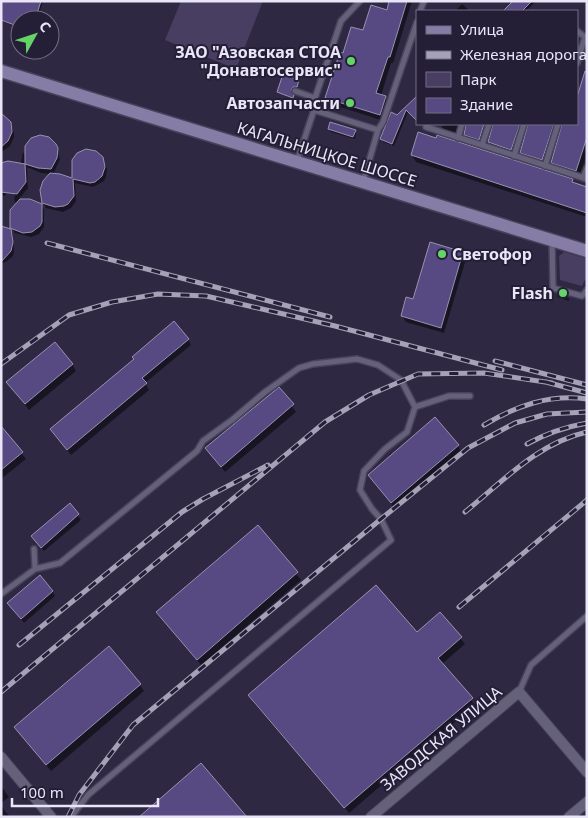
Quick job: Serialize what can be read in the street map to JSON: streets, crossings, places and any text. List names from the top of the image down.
{
  "streets": {
    "main road": ["КАГАЛЬНИЦКОЕ ШОССЕ"],
    "street": ["ЗАВОДСКАЯ УЛИЦА"]
  },
  "places": [
    "ЗАО \"Азовская СТОА \"Донавтосервис\"",
    "Автозапчасти",
    "Светофор",
    "Flash"
  ],
  "legend": [
    "Улица",
    "Железная дорога",
    "Парк",
    "Здание"
  ],
  "scale_bar": "100 m",
  "north": "top right"
}
